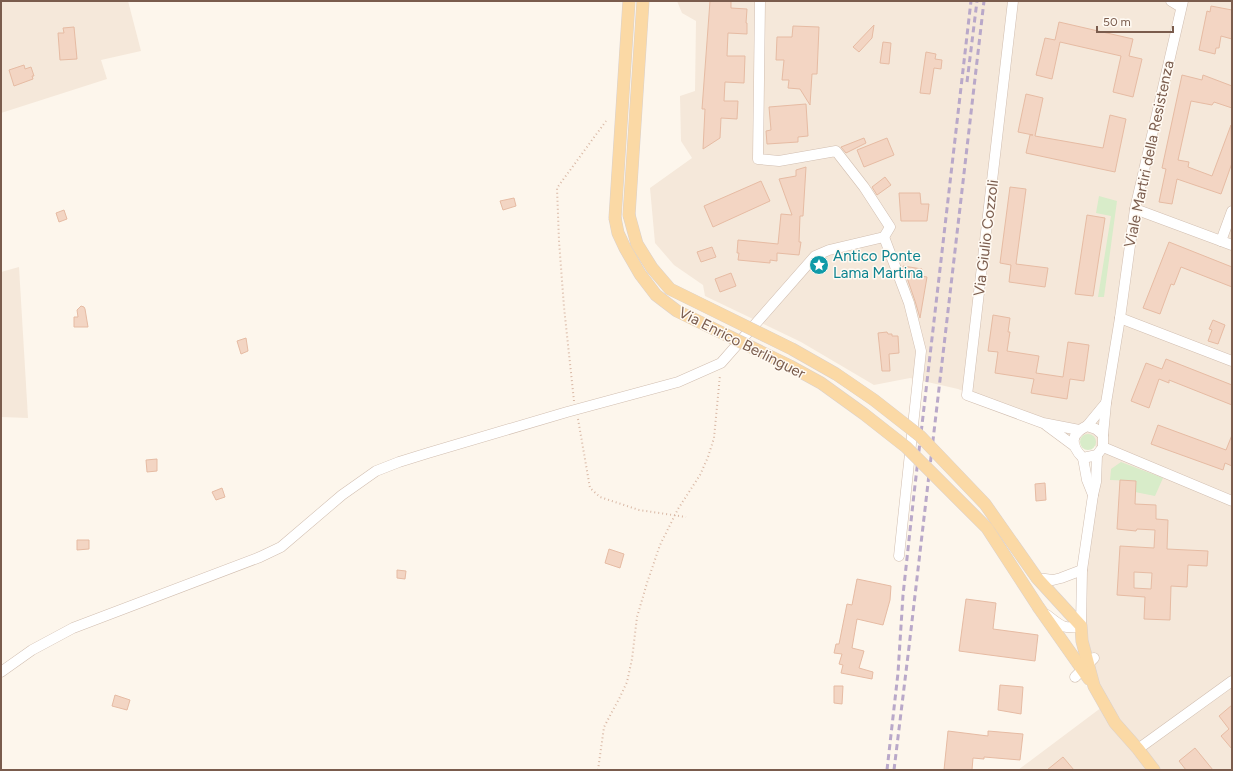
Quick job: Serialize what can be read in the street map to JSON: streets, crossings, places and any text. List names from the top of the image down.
{
  "streets": {
    "main road": ["Via Enrico Berlinguer"],
    "street": ["Viale Martiri della Resistenza", "Via Giulio Cozzoli"]
  },
  "crossings": [
    ["Viale Martiri della Resistenza", "Via Giulio Cozzoli"]
  ],
  "places": {
    "place": ["Antico Ponte Lama Martina"]
  },
  "scale_bar": "50 m"
}
